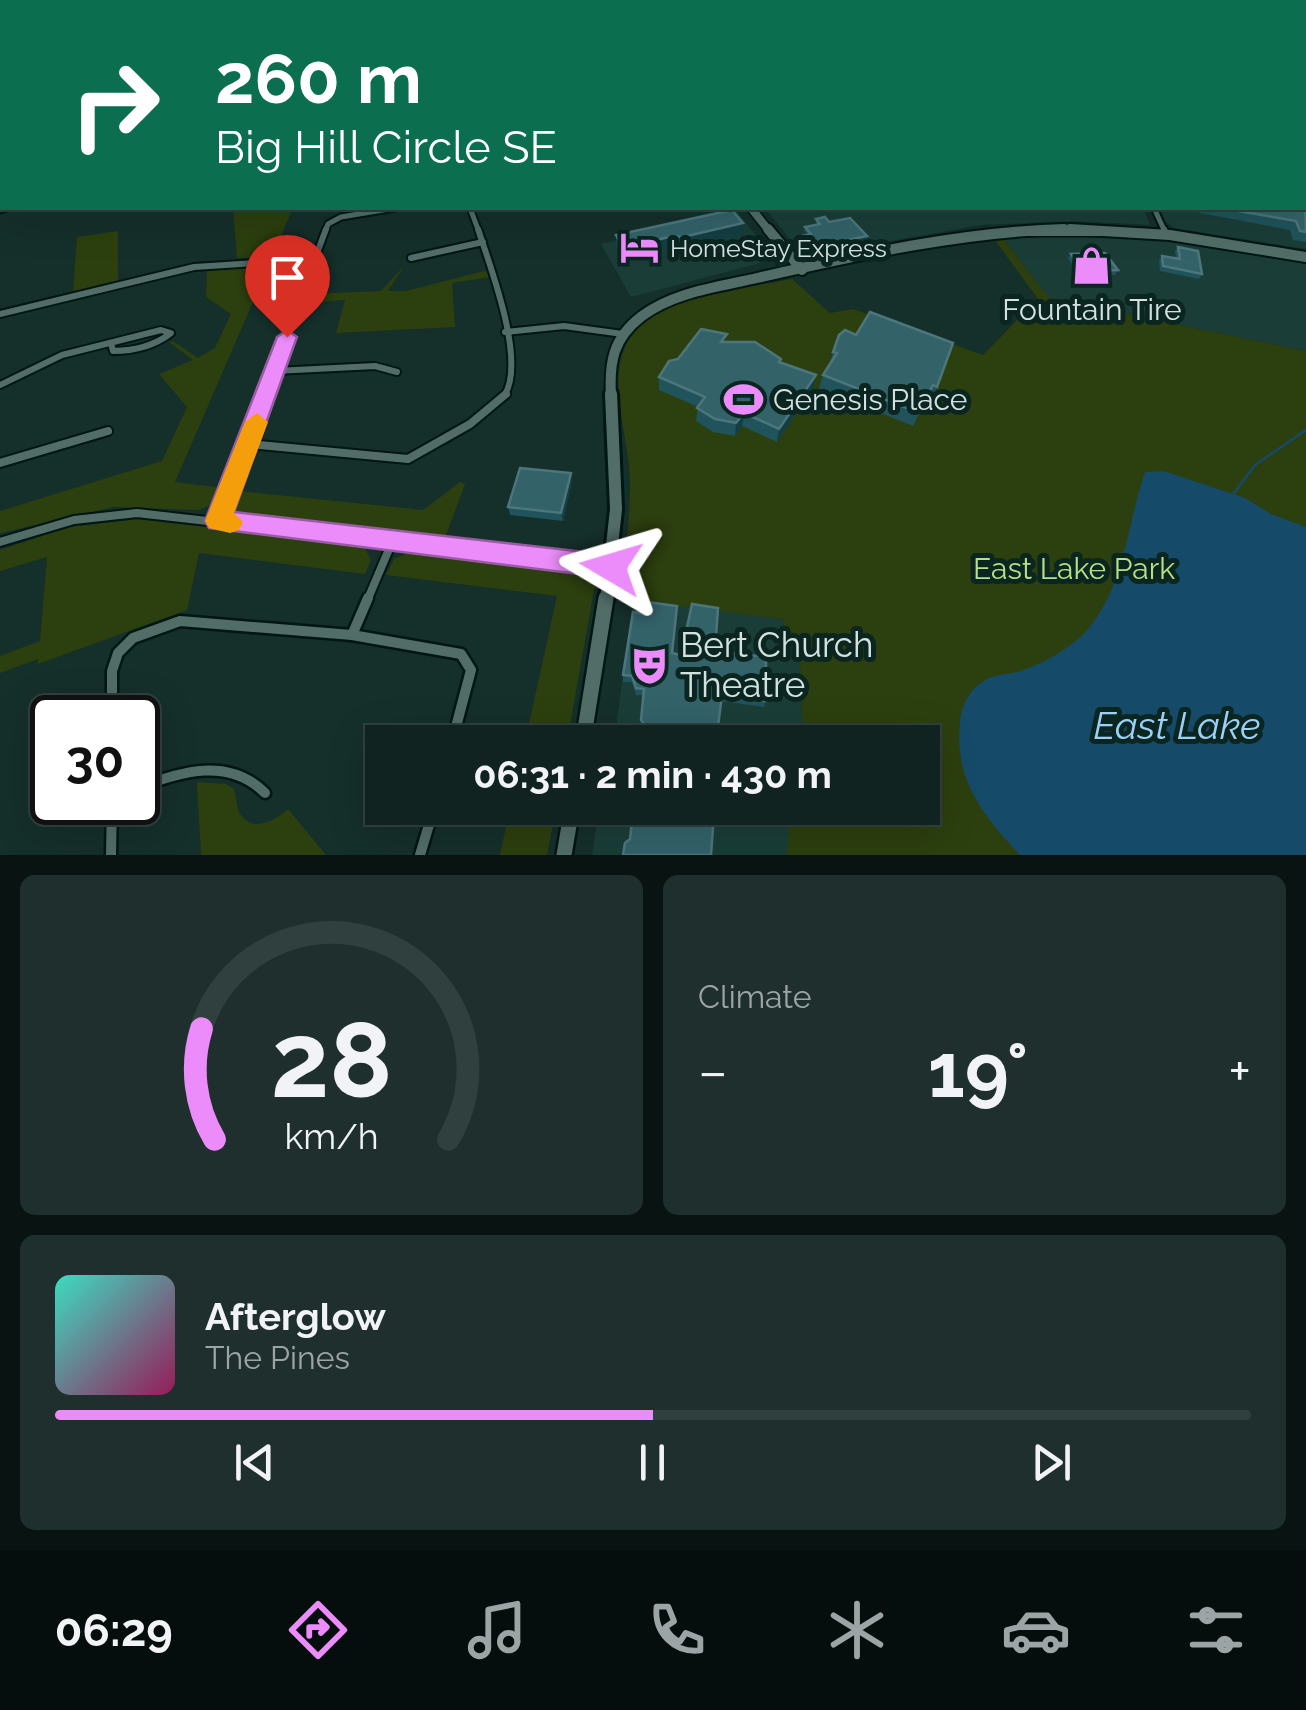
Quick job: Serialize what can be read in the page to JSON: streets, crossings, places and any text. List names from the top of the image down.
{
  "water": ["East Lake"],
  "parks": ["East Lake Park"],
  "places": {
    "hotel": ["HomeStay Express"],
    "shop": ["Fountain Tire"],
    "sports": ["Genesis Place"],
    "theatre": ["Bert Church Theatre"]
  },
  "page": {
    "turn": ["260 m", "Big Hill Circle SE"],
    "limit": "30",
    "trip": "06:31 · 2 min · 430 m",
    "tile": "Climate",
    "heat": ["−", "19°", "+"],
    "song": ["Afterglow", "The Pines"],
    "tabs": "06:29",
    "gauge": ["28", "km/h"]
  }
}
